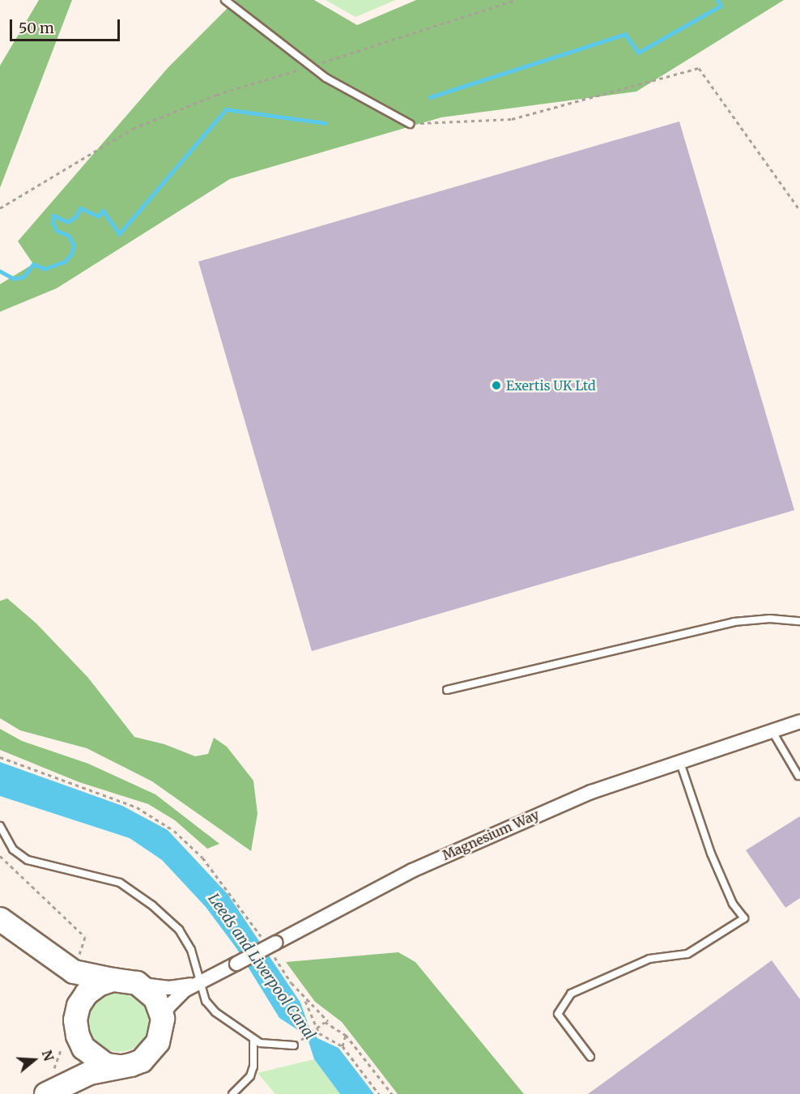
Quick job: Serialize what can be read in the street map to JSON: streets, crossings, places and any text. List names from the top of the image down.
{
  "streets": {
    "street": ["Magnesium Way"]
  },
  "water": ["Leeds and Liverpool Canal"],
  "places": ["Exertis UK Ltd"],
  "scale_bar": "50 m",
  "north": "right"
}
